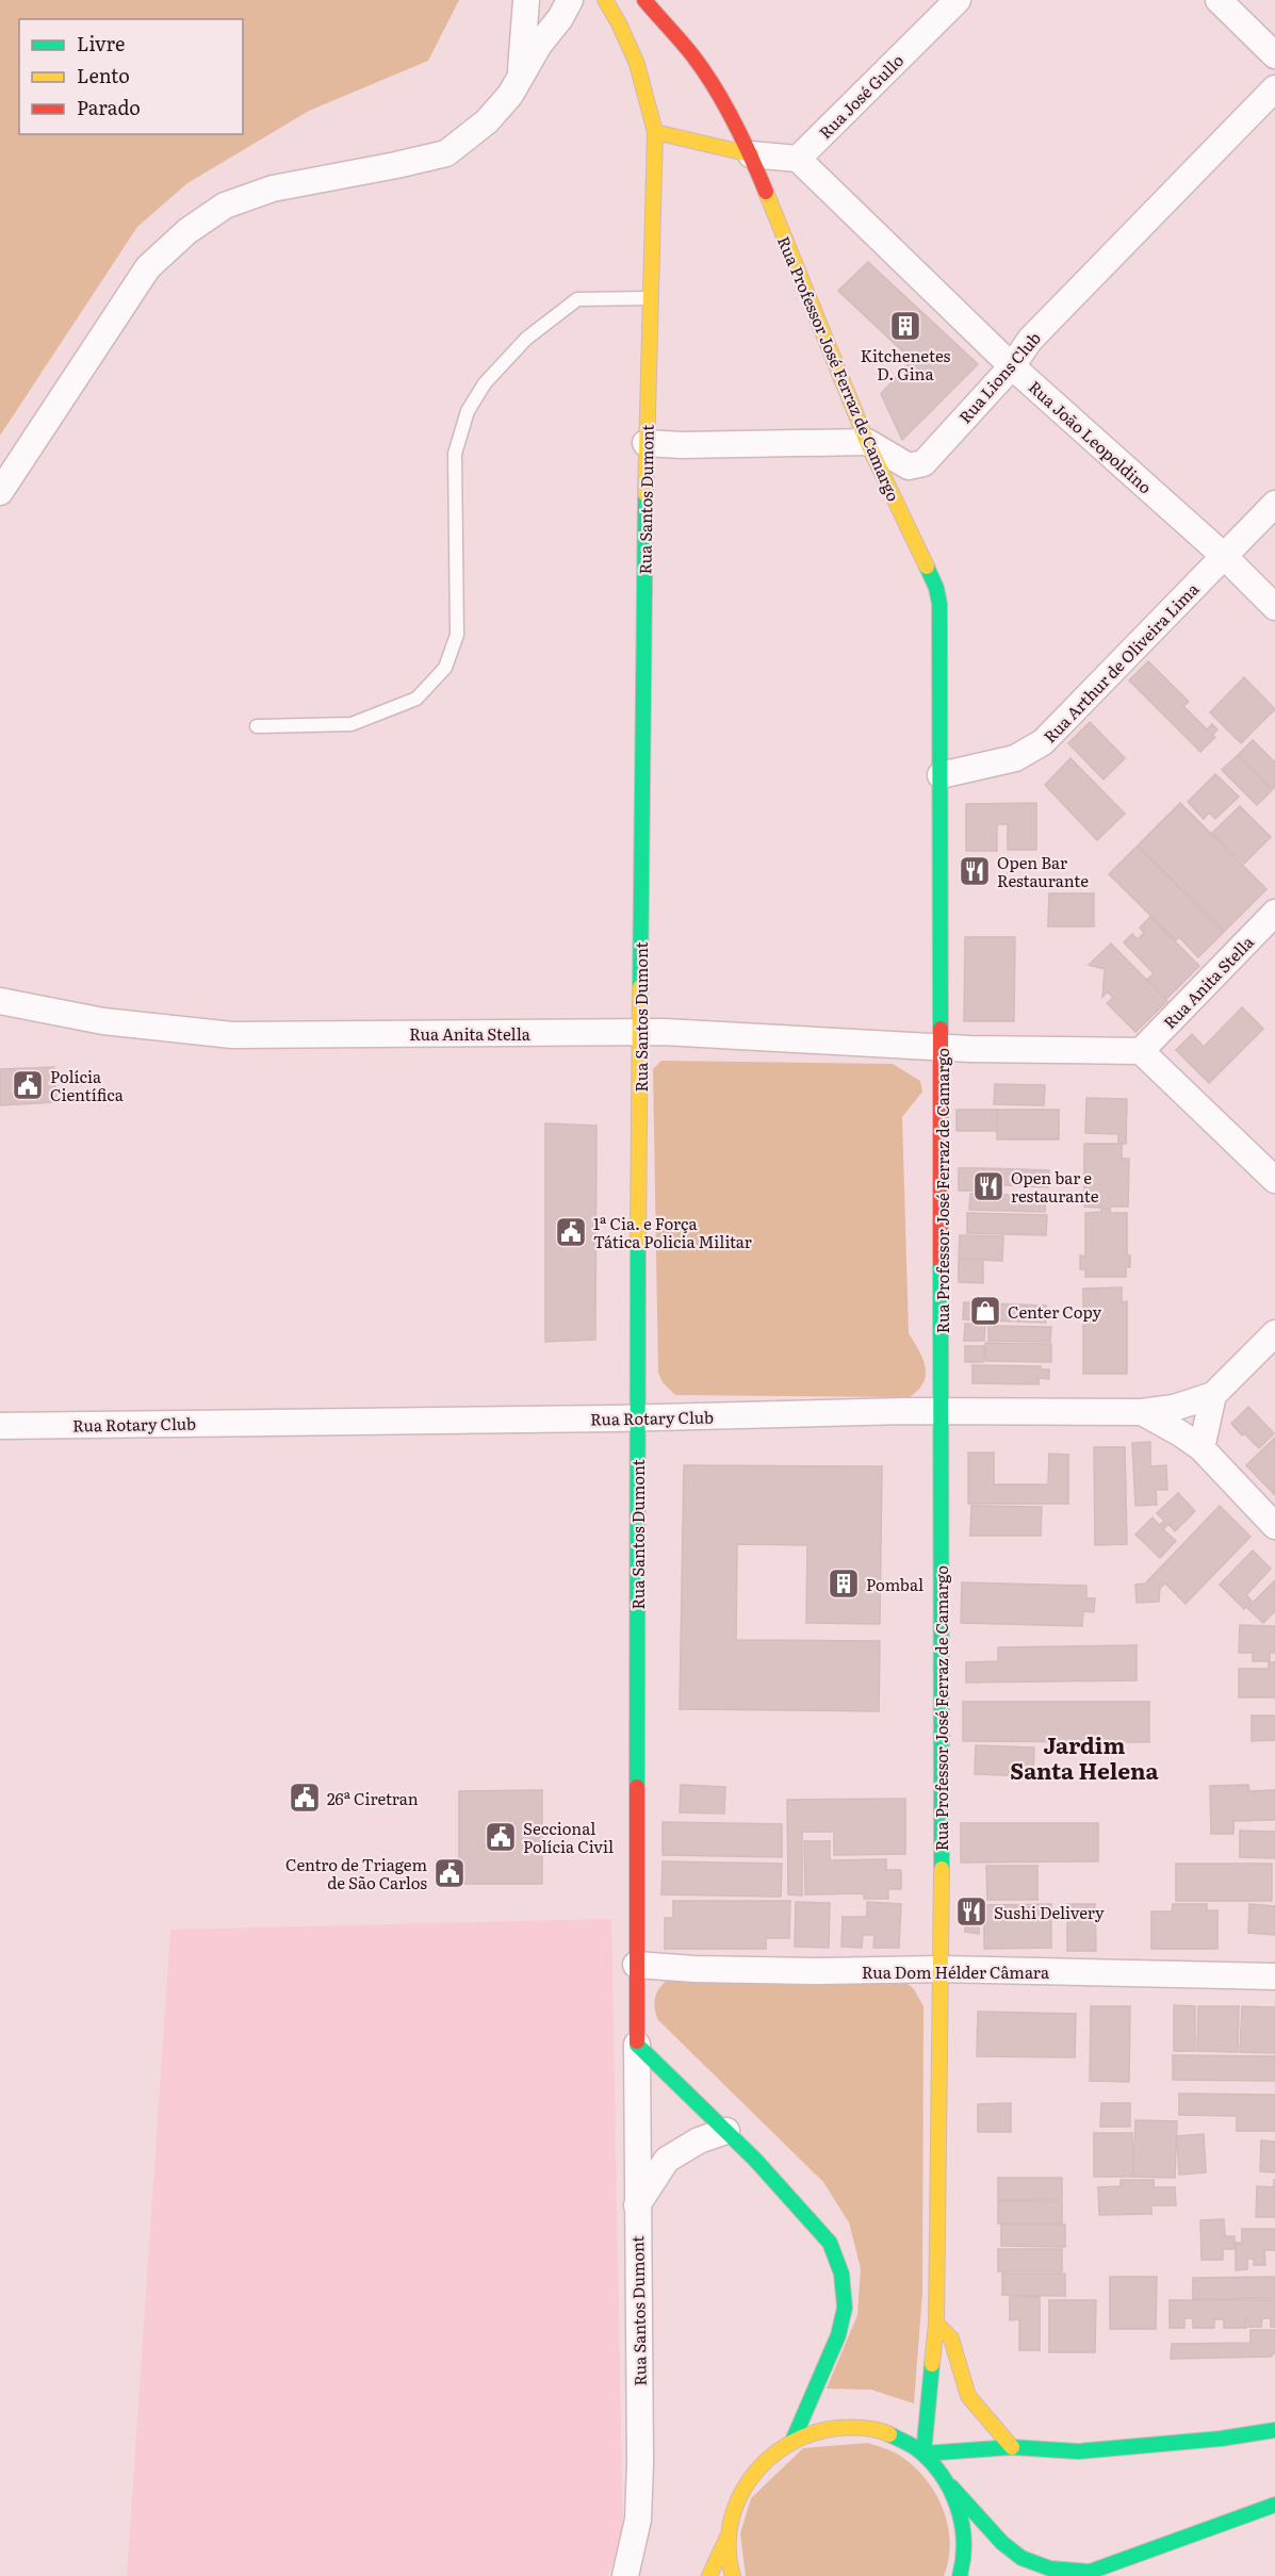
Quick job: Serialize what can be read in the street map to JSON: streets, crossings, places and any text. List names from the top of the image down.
{
  "streets": {
    "main road": ["Rua Professor José Ferraz de Camargo", "Rua Santos Dumont"],
    "street": [
      "Rua José Gullo",
      "Rua Lions Club",
      "Rua João Leopoldino",
      "Rua Arthur de Oliveira Lima",
      "Rua Anita Stella",
      "Rua Rotary Club",
      "Rua Dom Hélder Câmara"
    ]
  },
  "crossings": [
    ["Rua José Gullo", "Rua João Leopoldino"],
    ["Rua Professor José Ferraz de Camargo", "Rua Lions Club"],
    ["Rua Professor José Ferraz de Camargo", "Rua Arthur de Oliveira Lima"],
    ["Rua Professor José Ferraz de Camargo", "Rua Anita Stella"],
    ["Rua Professor José Ferraz de Camargo", "Rua Rotary Club"],
    ["Rua Professor José Ferraz de Camargo", "Rua Dom Hélder Câmara"],
    ["Rua Lions Club", "Rua João Leopoldino"],
    ["Rua João Leopoldino", "Rua Arthur de Oliveira Lima"],
    ["Rua Santos Dumont", "Rua Anita Stella"],
    ["Rua Santos Dumont", "Rua Rotary Club"],
    ["Rua Santos Dumont", "Rua Dom Hélder Câmara"]
  ],
  "districts": ["Jardim Santa Helena"],
  "places": {
    "building": ["Kitchenetes D. Gina", "Pombal"],
    "restaurant": ["Open Bar Restaurante", "Open bar e restaurante", "Sushi Delivery"],
    "public building": [
      "Polícia Científica",
      "1ª Cia. e Força Tática Policia Militar",
      "26ª Ciretran",
      "Seccional Polícia Civil",
      "Centro de Triagem de São Carlos"
    ],
    "shop": ["Center Copy"]
  },
  "legend": ["Livre", "Lento", "Parado"]
}
